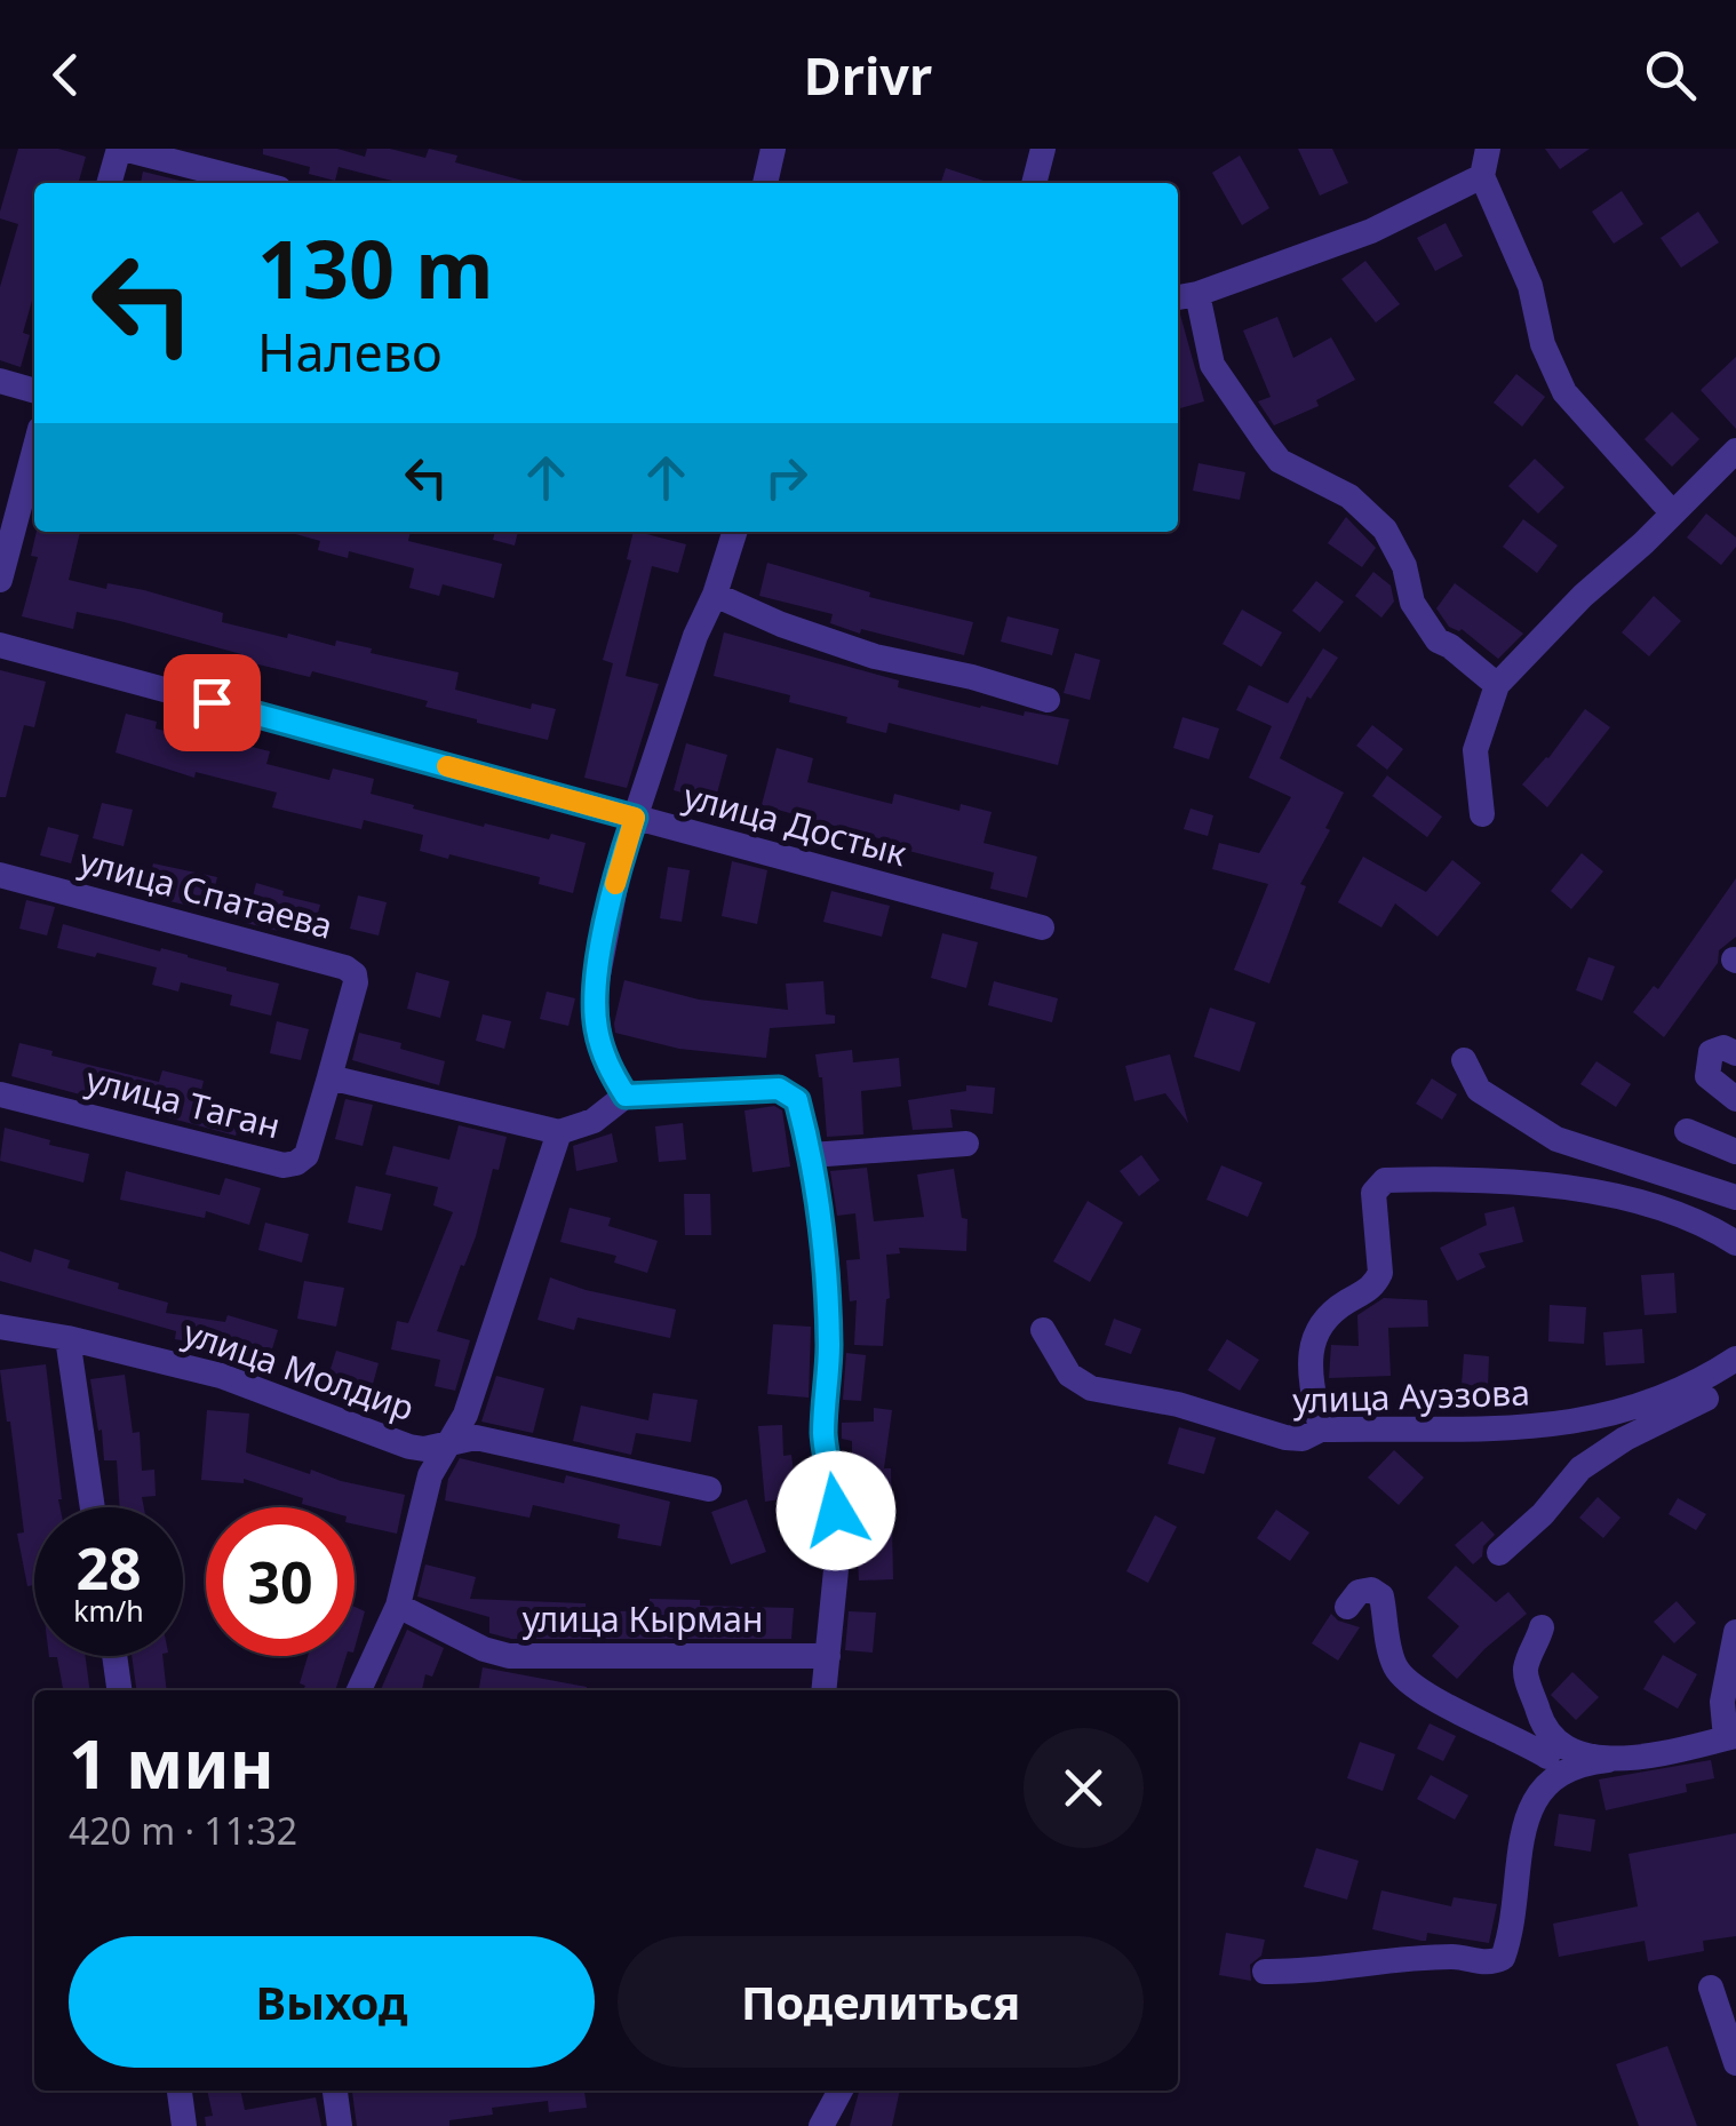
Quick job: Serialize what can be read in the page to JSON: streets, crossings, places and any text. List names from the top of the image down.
{
  "streets": {
    "street": [
      "улица Достык",
      "улица Спатаева",
      "улица Таган",
      "улица Молдир",
      "улица Ауэзова",
      "улица Кырман"
    ]
  },
  "crossings": [
    ["улица Спатаева", "улица Таган"]
  ],
  "page": {
    "header": "Drivr",
    "turn": ["130 m", "Налево"],
    "speed": "28 km/h",
    "limit": "30",
    "heading": ["1 мин", "420 m · 11:32"],
    "buttons": ["Выход", "Поделиться"]
  }
}
